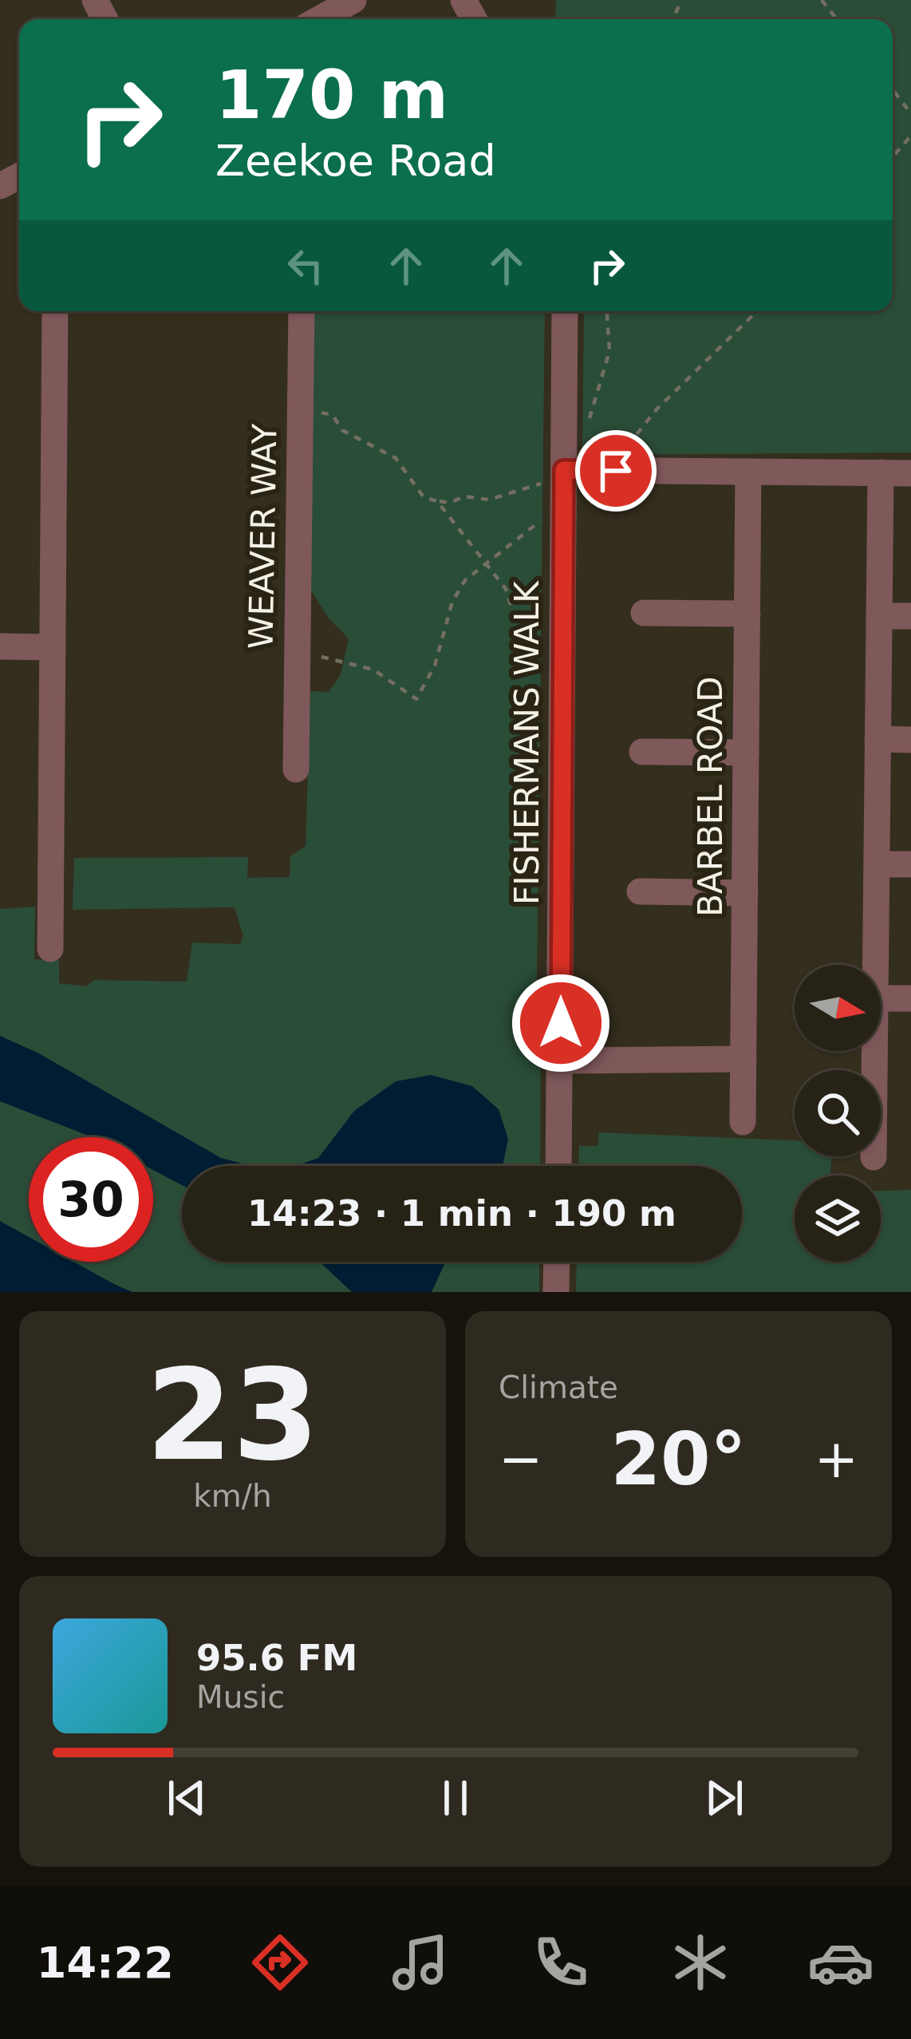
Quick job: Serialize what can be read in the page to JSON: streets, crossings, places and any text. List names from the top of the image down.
{
  "streets": {
    "street": ["WEAVER WAY", "FISHERMANS WALK", "BARBEL ROAD"]
  },
  "north": "right",
  "page": {
    "turn": ["170 m", "Zeekoe Road"],
    "limit": "30",
    "trip": "14:23 · 1 min · 190 m",
    "tile": [
      ["23", "km/h"],
      "Climate"
    ],
    "heat": ["−", "20°", "+"],
    "song": ["95.6 FM", "Music"],
    "tabs": "14:22"
  }
}
